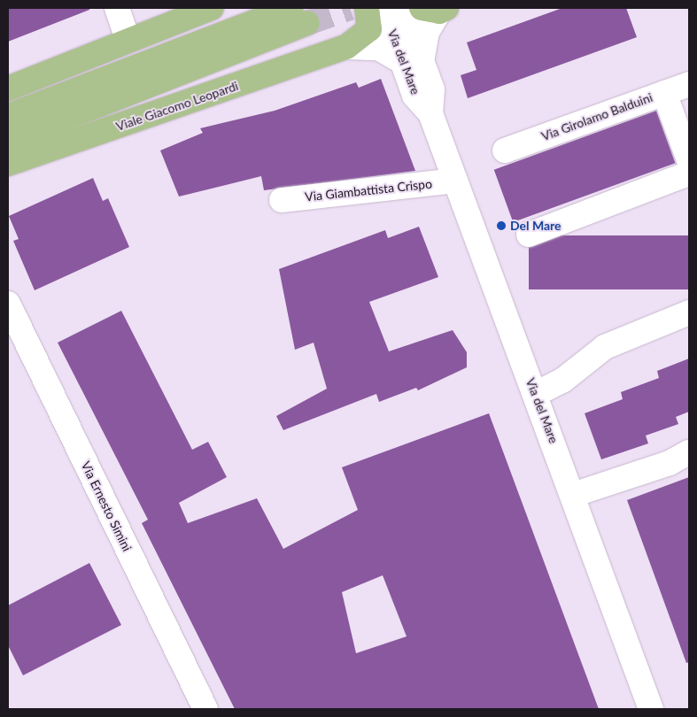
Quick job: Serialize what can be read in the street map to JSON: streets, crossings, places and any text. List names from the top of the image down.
{
  "streets": {
    "main road": ["Viale Giacomo Leopardi"],
    "street": [
      "Via del Mare",
      "Via Girolamo Balduini",
      "Via Giambattista Crispo",
      "Via Ernesto Simini"
    ]
  },
  "crossings": [
    ["Via del Mare", "Via Giambattista Crispo"]
  ],
  "places": ["Del Mare"]
}
